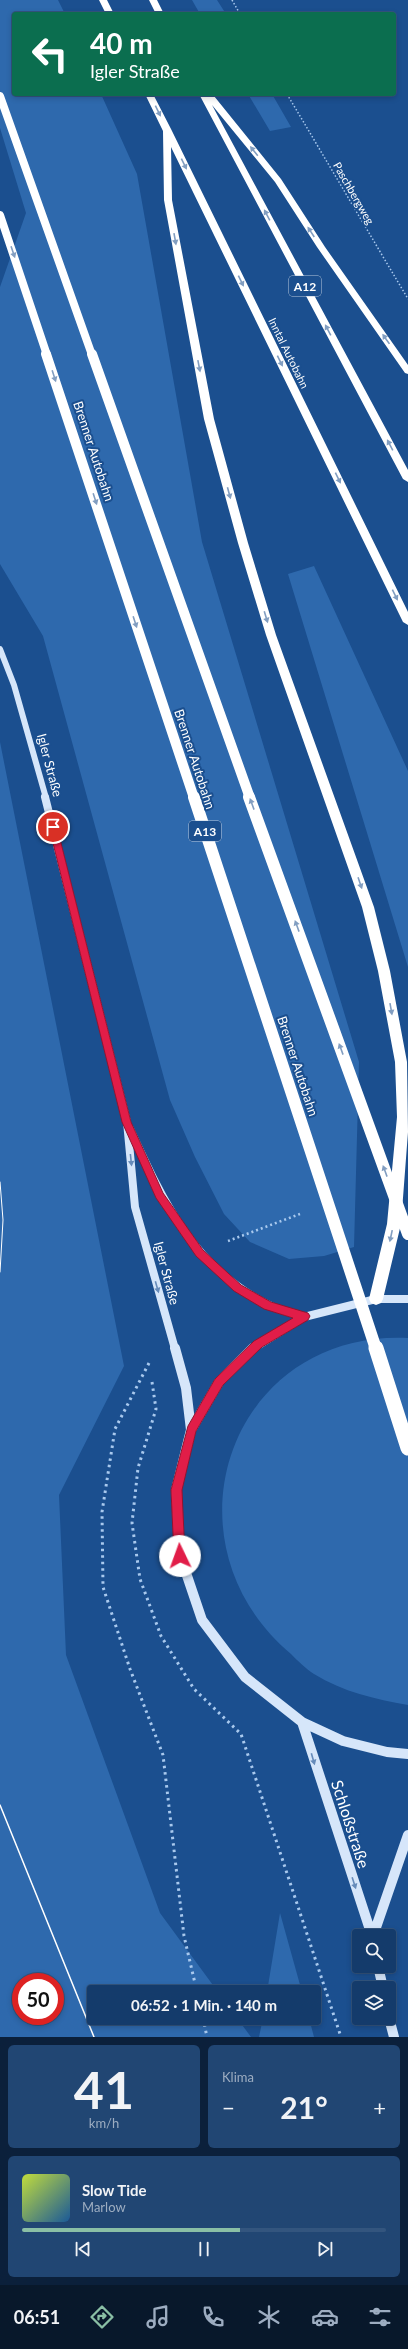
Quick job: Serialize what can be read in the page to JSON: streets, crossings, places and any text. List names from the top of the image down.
{
  "streets": {
    "highway": [
      "A12",
      "Inntal Autobahn",
      "Brenner Autobahn",
      "A13"
    ],
    "main road": ["Igler Straße", "Schloßstraße"],
    "path": ["Paschbergweg"]
  },
  "one_way": ["Schloßstraße"],
  "page": {
    "turn": ["40 m", "Igler Straße"],
    "limit": "50",
    "trip": "06:52 · 1 Min. · 140 m",
    "tile": [
      ["41", "km/h"],
      "Klima"
    ],
    "heat": ["−", "21°", "+"],
    "song": ["Slow Tide", "Marlow"],
    "tabs": "06:51"
  }
}
